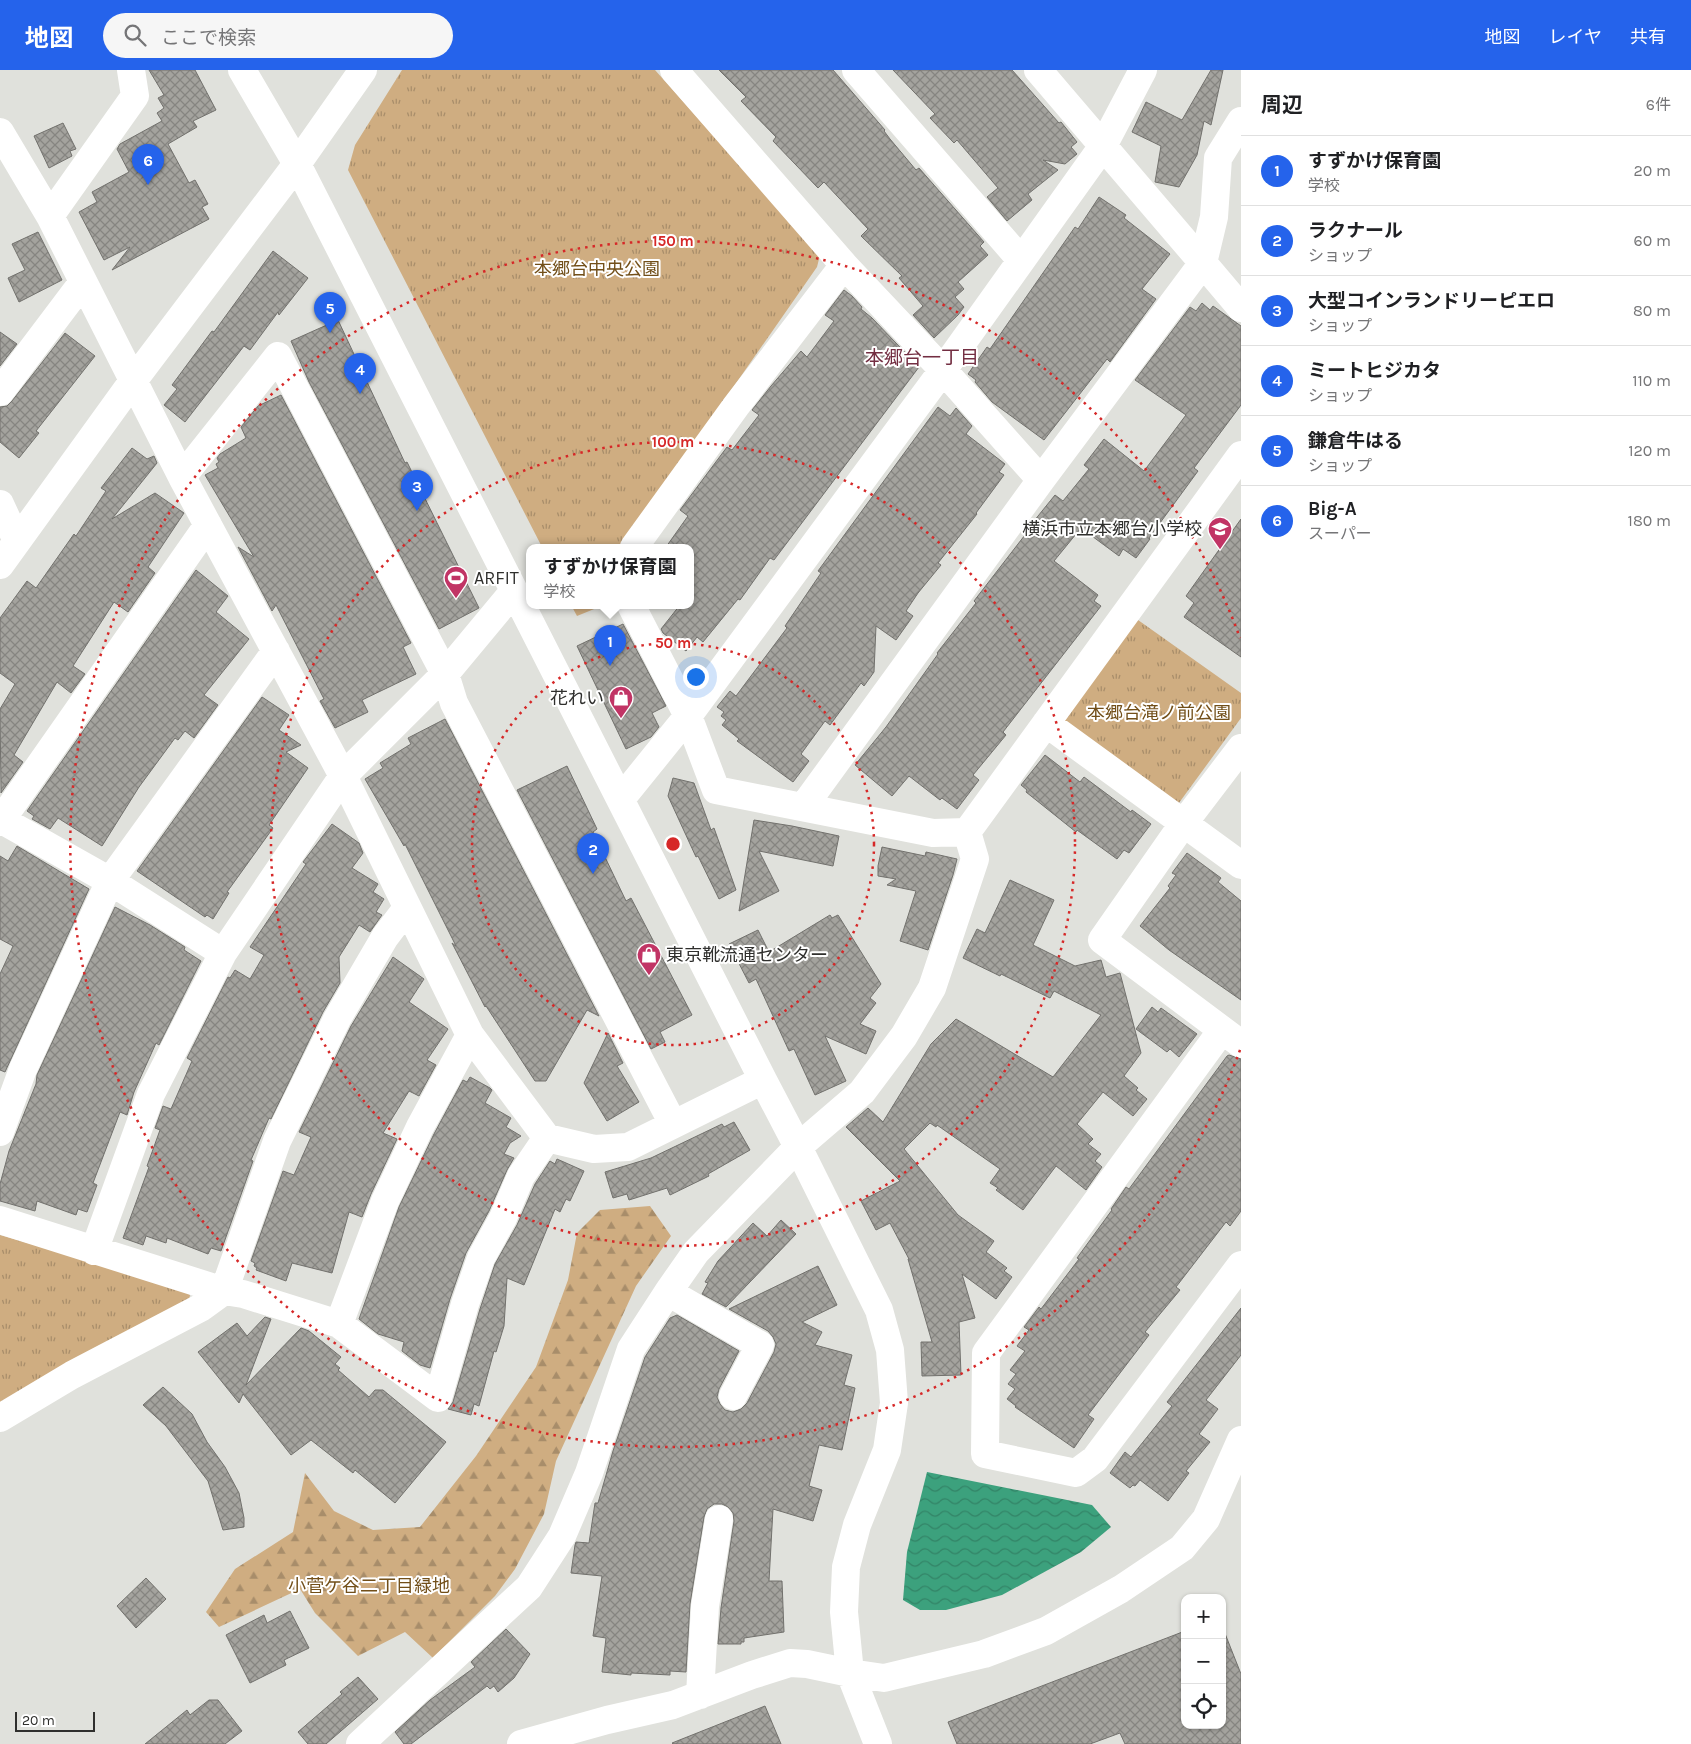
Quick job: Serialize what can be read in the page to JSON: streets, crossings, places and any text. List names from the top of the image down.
{
  "districts": ["本郷台一丁目"],
  "parks": ["本郷台中央公園", "本郷台滝ノ前公園", "小菅ケ谷二丁目緑地"],
  "places": {
    "school or university": ["横浜市立本郷台小学校"],
    "sports": ["ARFIT"],
    "shop": ["花れい", "東京靴流通センター"]
  },
  "scale_bar": "20 m",
  "page": {
    "header": "地図",
    "search": "ここで検索",
    "nav": ["地図", "レイヤ", "共有"],
    "heading": ["周辺", "6件"],
    "list": [
      {
        "mark": "1",
        "name": "すずかけ保育園",
        "note": "学校",
        "value": "20 m"
      },
      {
        "mark": "2",
        "name": "ラクナール",
        "note": "ショップ",
        "value": "60 m"
      },
      {
        "mark": "3",
        "name": "大型コインランドリーピエロ",
        "note": "ショップ",
        "value": "80 m"
      },
      {
        "mark": "4",
        "name": "ミートヒジカタ",
        "note": "ショップ",
        "value": "110 m"
      },
      {
        "mark": "5",
        "name": "鎌倉牛はる",
        "note": "ショップ",
        "value": "120 m"
      },
      {
        "mark": "6",
        "name": "Big-A",
        "note": "スーパー",
        "value": "180 m"
      }
    ],
    "pins": [
      "6",
      "5",
      "4",
      "3",
      "1",
      "2"
    ],
    "popup": ["すずかけ保育園", "学校"],
    "map_buttons": ["+", "−"],
    "scale": "20 m"
  },
  "rings": ["150 m", "100 m", "50 m"]
}
